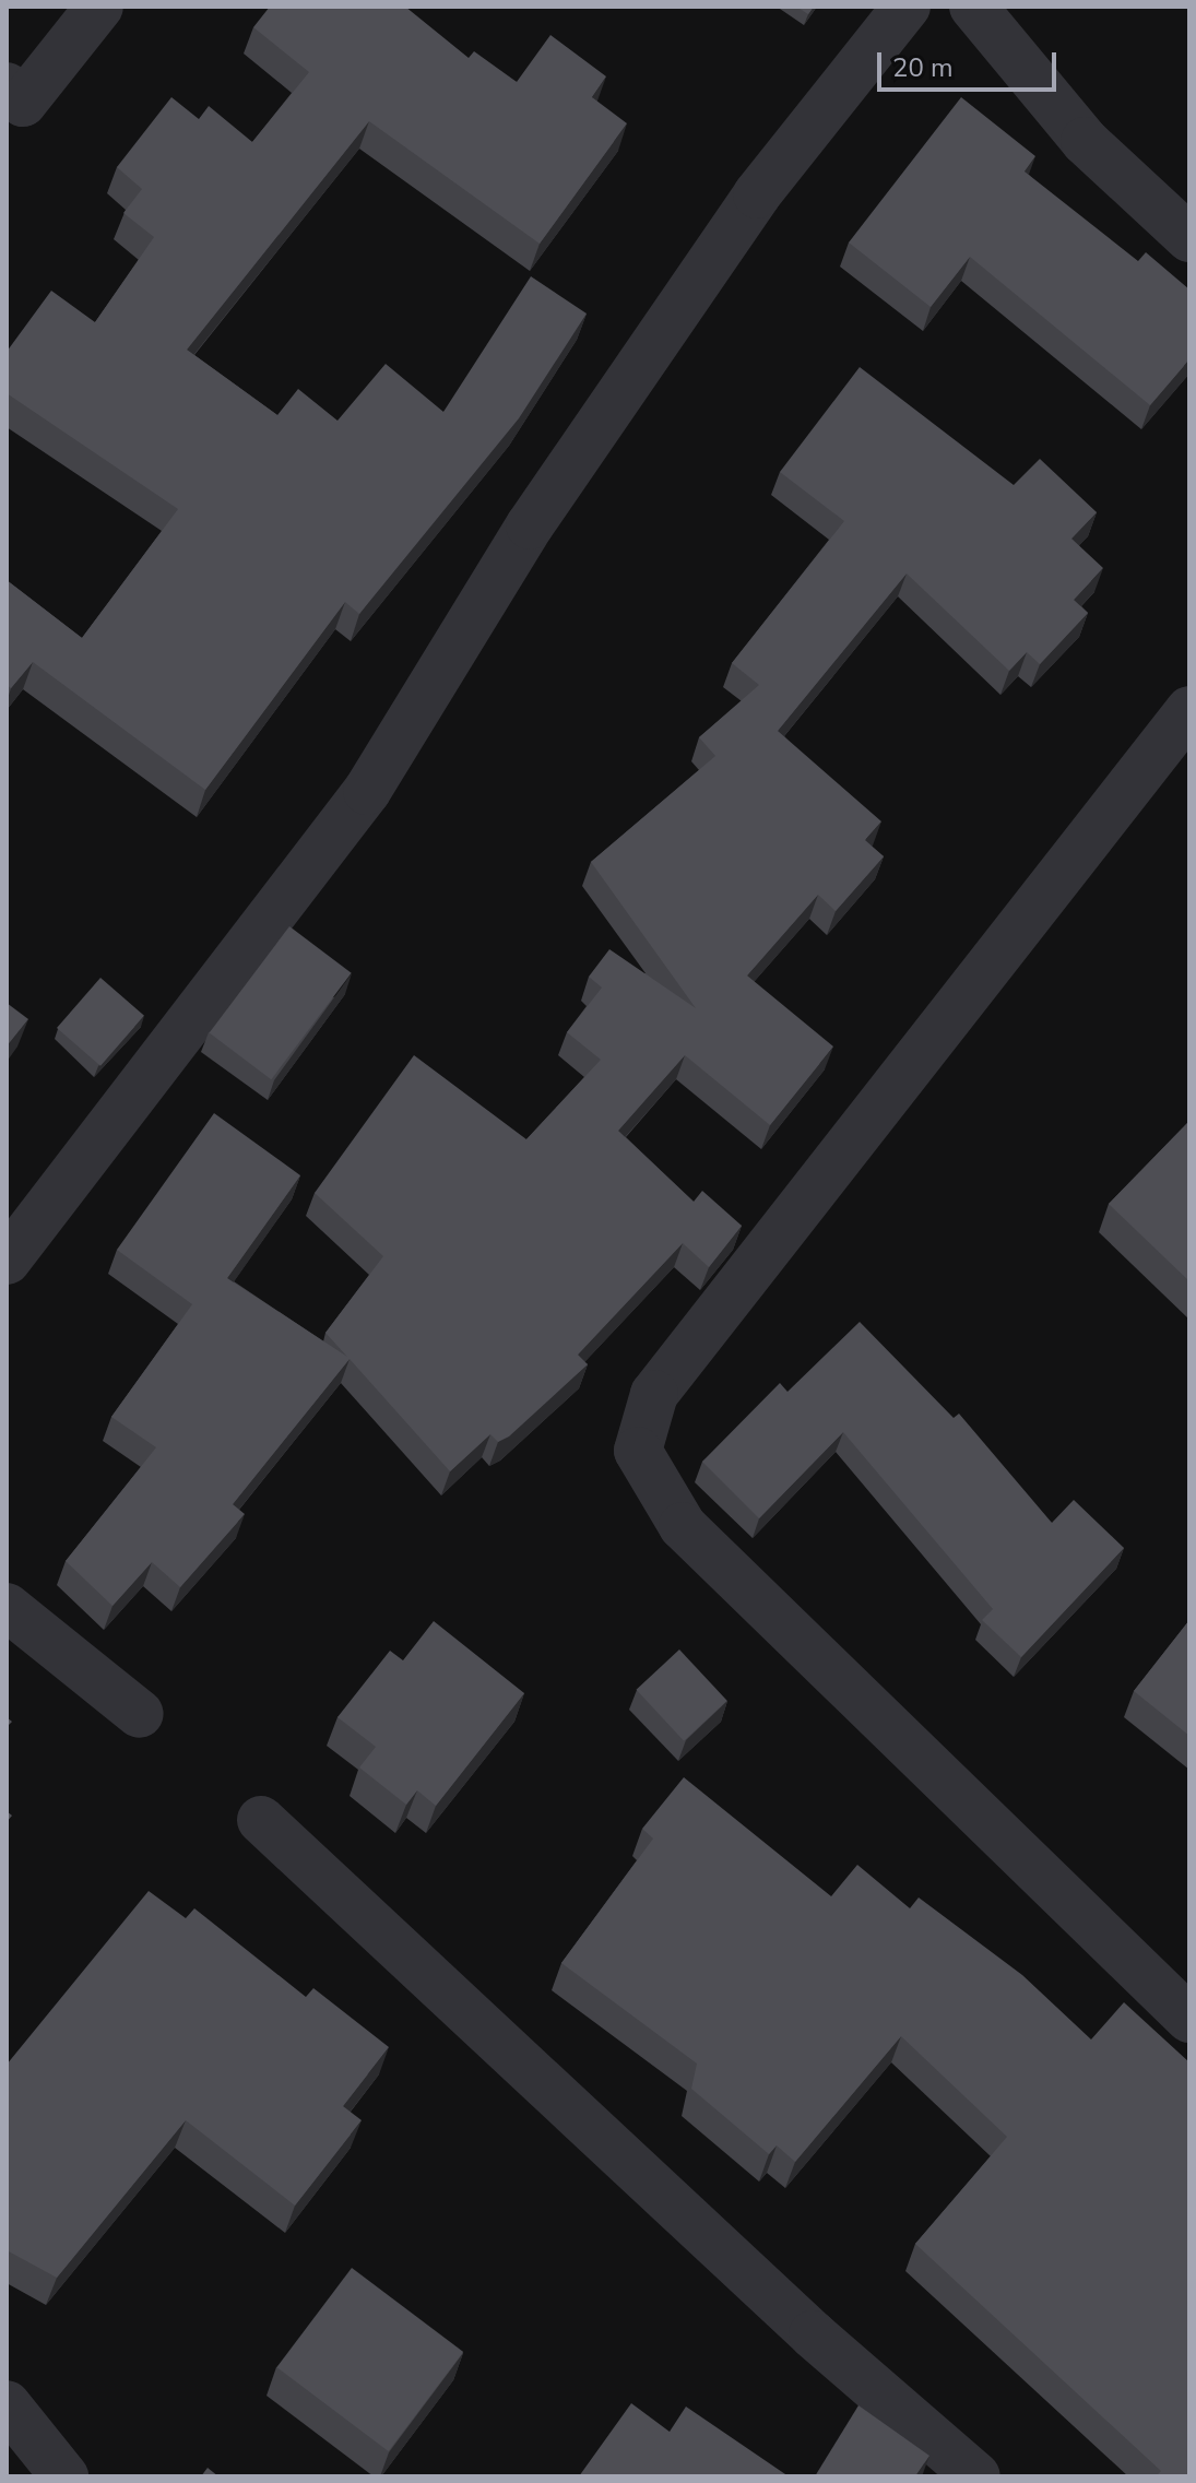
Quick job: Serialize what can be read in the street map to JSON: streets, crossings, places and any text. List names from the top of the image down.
{
  "scale_bar": "20 m"
}
